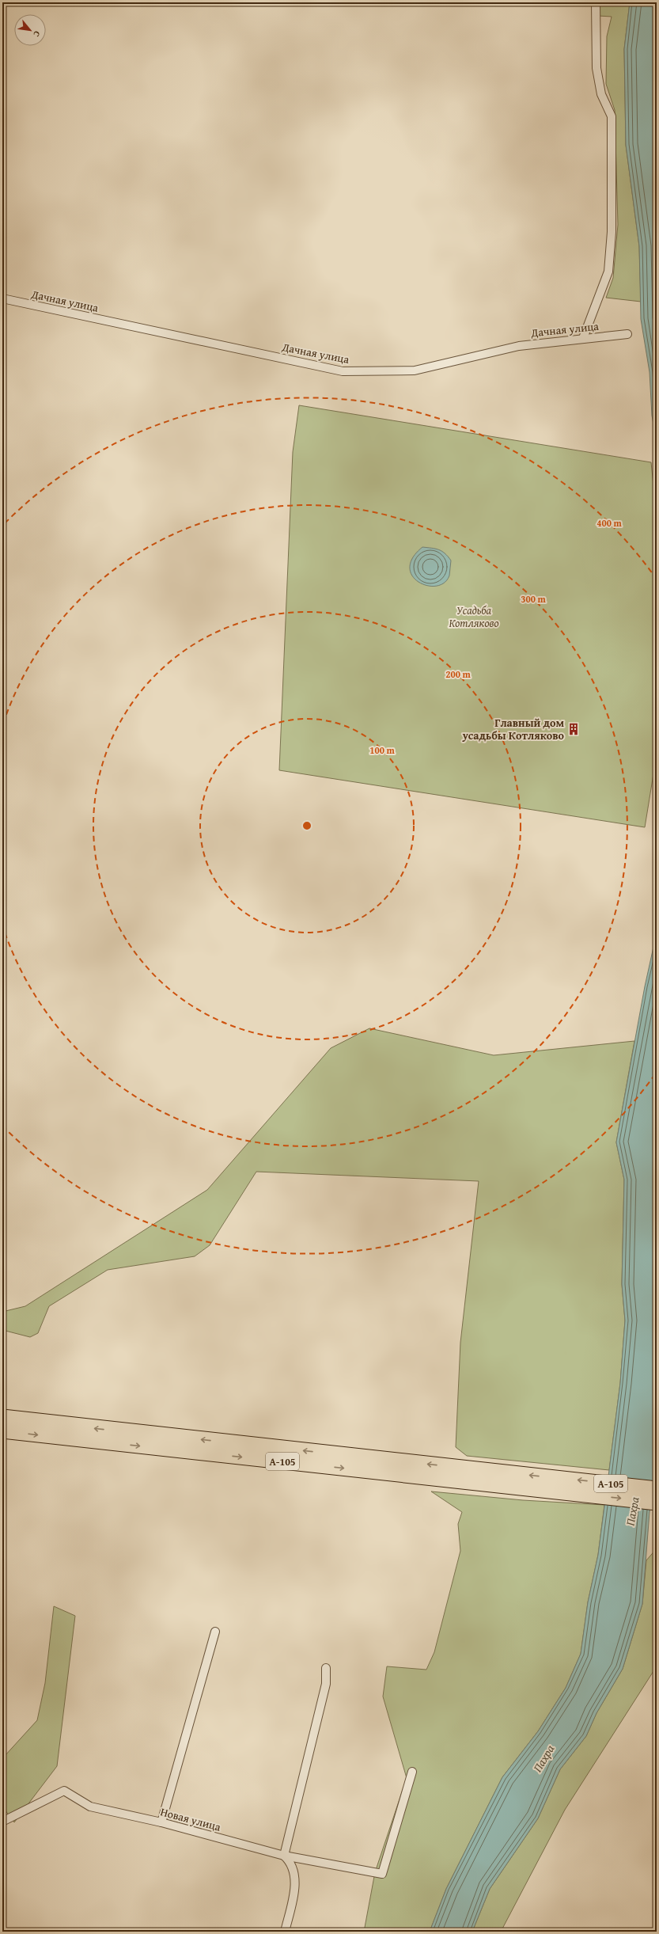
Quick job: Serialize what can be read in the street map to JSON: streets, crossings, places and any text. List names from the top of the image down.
{
  "streets": {
    "highway": ["А-105"],
    "street": ["Дачная улица", "Новая улица"]
  },
  "water": ["Пахра"],
  "parks": ["Усадьба Котляково"],
  "places": {
    "building": ["Главный дом усадьбы Котляково"]
  },
  "north": "bottom right",
  "rings": [
    "400 m",
    "300 m",
    "200 m",
    "100 m"
  ]
}
